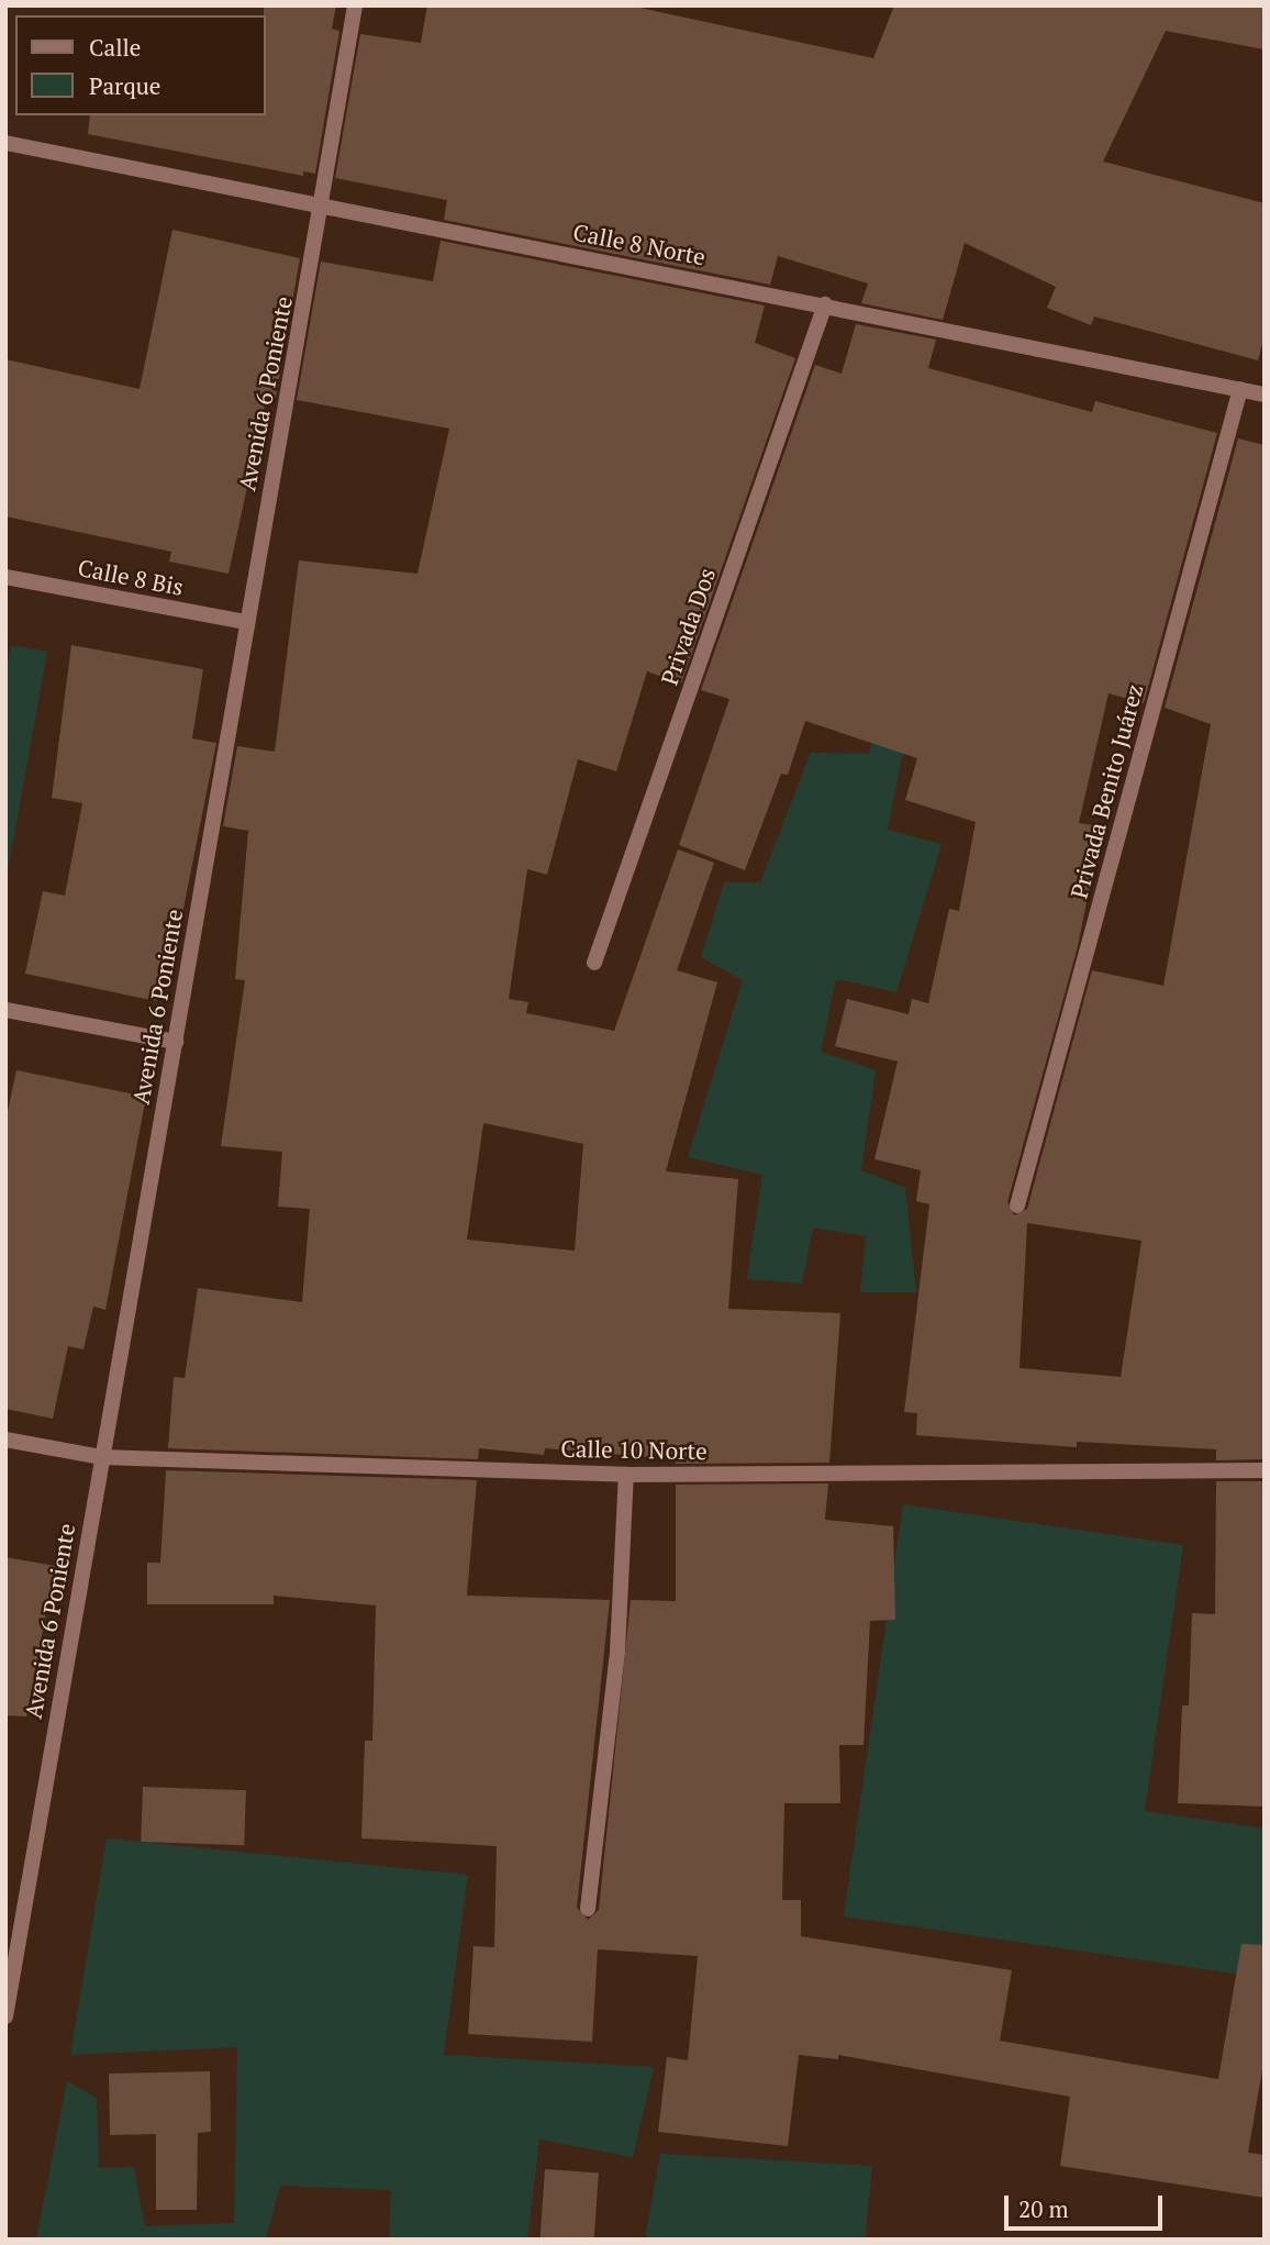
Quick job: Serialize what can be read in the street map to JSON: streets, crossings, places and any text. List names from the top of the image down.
{
  "streets": {
    "street": [
      "Calle 8 Norte",
      "Avenida 6 Poniente",
      "Calle 8 Bis",
      "Privada Dos",
      "Privada Benito Juárez",
      "Calle 10 Norte"
    ]
  },
  "crossings": [
    ["Calle 8 Norte", "Avenida 6 Poniente"],
    ["Calle 8 Norte", "Privada Dos"],
    ["Calle 8 Norte", "Privada Benito Juárez"],
    ["Avenida 6 Poniente", "Calle 8 Bis"],
    ["Avenida 6 Poniente", "Calle 10 Norte"]
  ],
  "legend": ["Calle", "Parque"],
  "scale_bar": "20 m"
}
